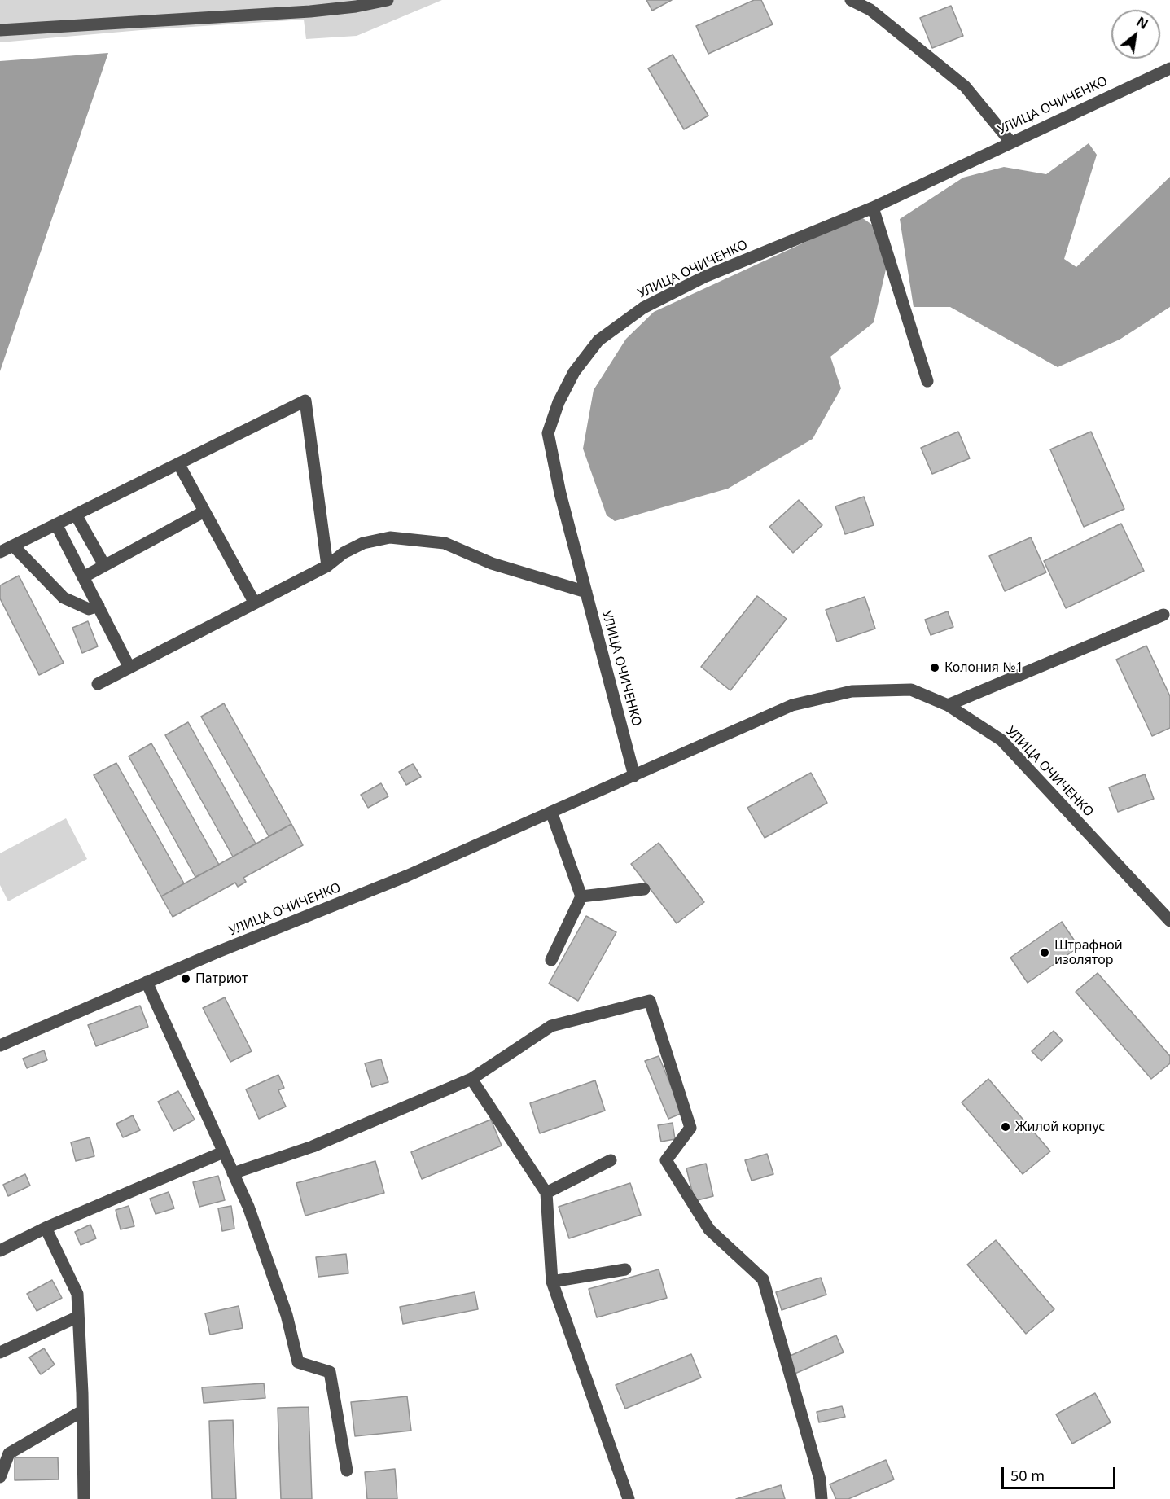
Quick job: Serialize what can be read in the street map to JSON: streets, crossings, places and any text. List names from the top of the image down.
{
  "streets": {
    "street": ["УЛИЦА ОЧИЧЕНКО"]
  },
  "places": [
    "Колония №1",
    "Штрафной изолятор",
    "Патриот",
    "Жилой корпус"
  ],
  "scale_bar": "50 m",
  "north": "top right"
}
